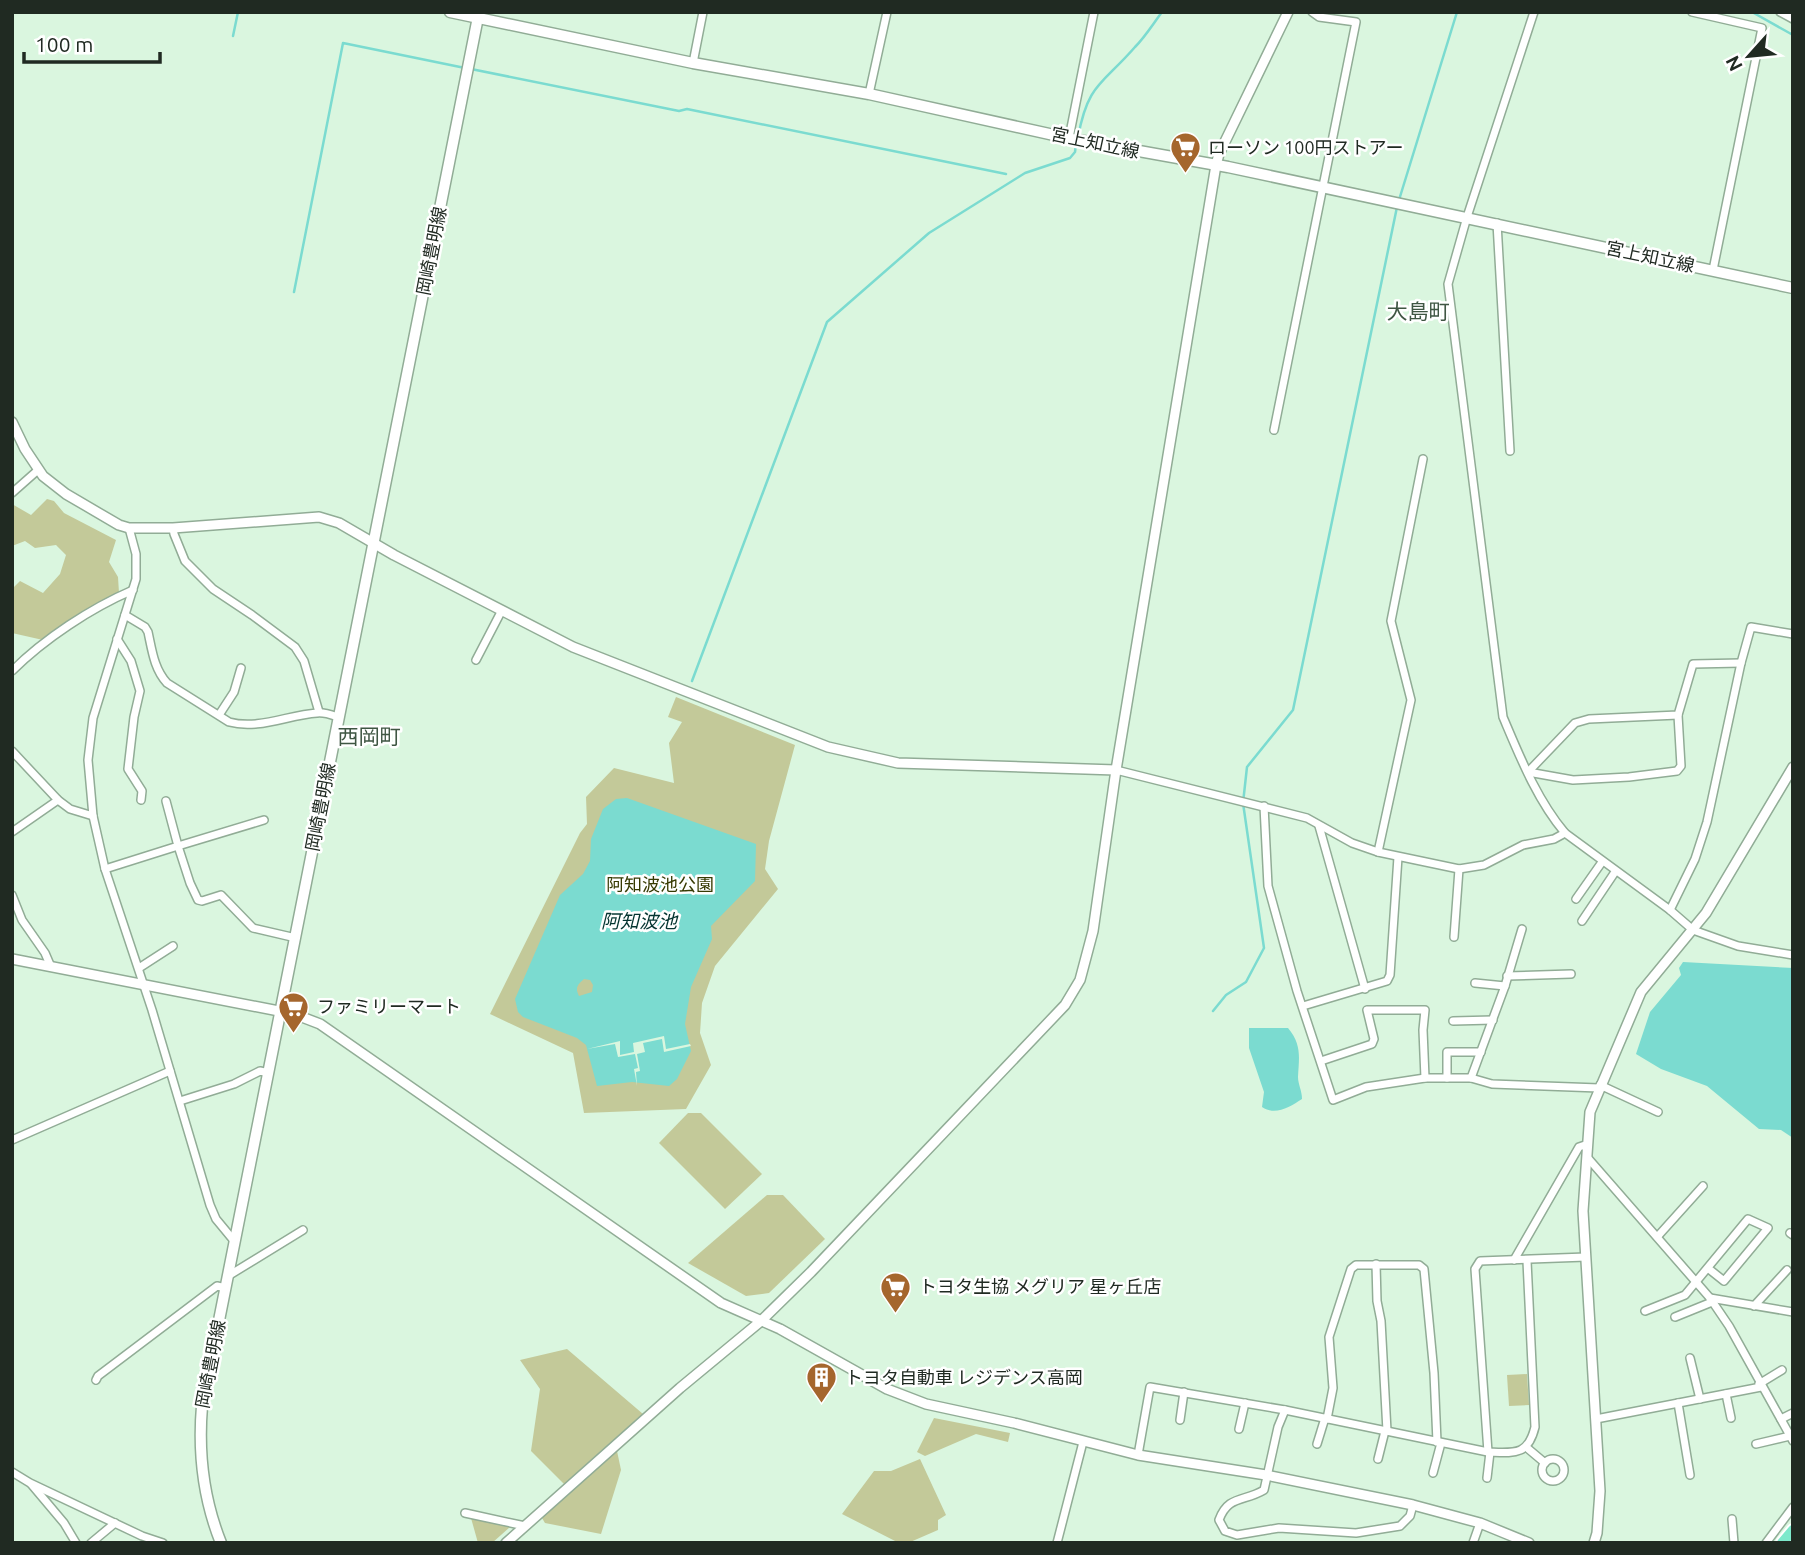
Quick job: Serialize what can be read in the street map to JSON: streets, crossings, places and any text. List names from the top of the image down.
{
  "streets": {
    "main road": ["宮上知立線", "岡崎豊明線"]
  },
  "crossings": [
    ["宮上知立線", "岡崎豊明線"]
  ],
  "districts": ["大島町", "西岡町"],
  "water": ["阿知波池"],
  "parks": ["阿知波池公園"],
  "places": {
    "supermarket": ["ローソン 100円ストアー", "ファミリーマート", "トヨタ生協 メグリア 星ヶ丘店"],
    "building": ["トヨタ自動車 レジデンス高岡"]
  },
  "scale_bar": "100 m",
  "north": "bottom left"
}
